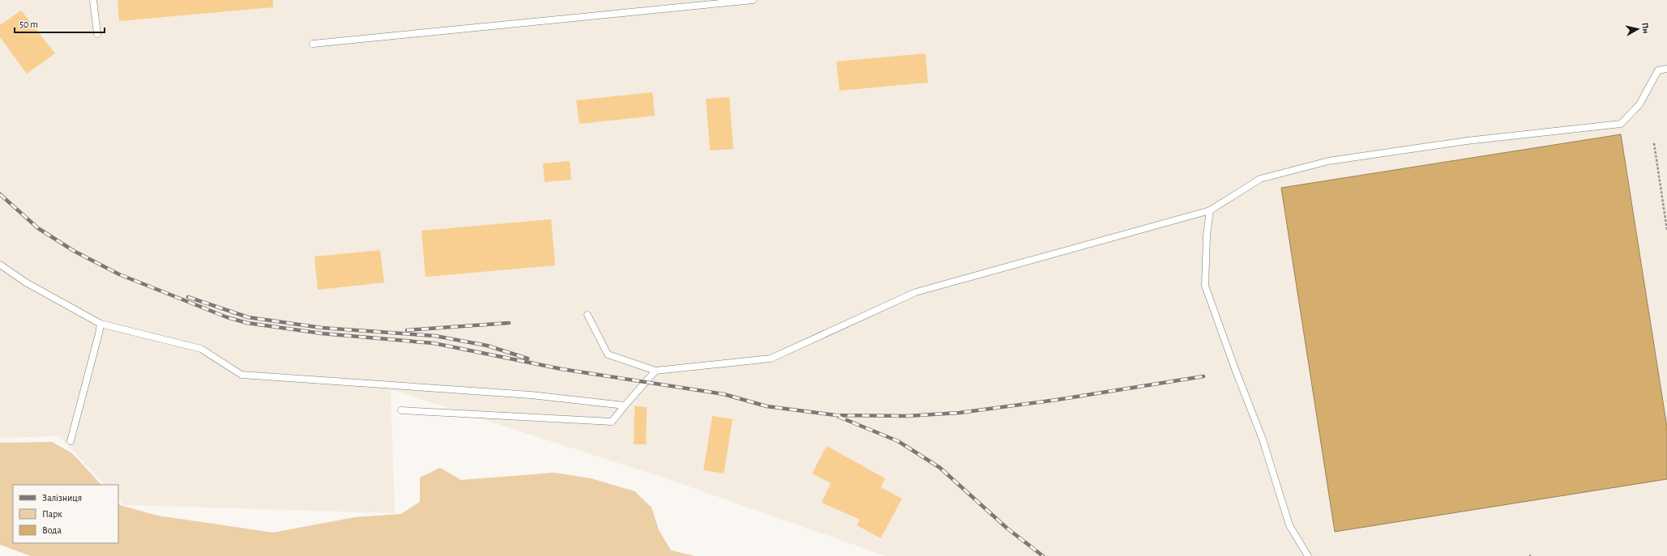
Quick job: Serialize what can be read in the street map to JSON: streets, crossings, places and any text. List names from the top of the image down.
{
  "legend": ["Залізниця", "Парк", "Вода"],
  "scale_bar": "50 m",
  "north": "right"
}
